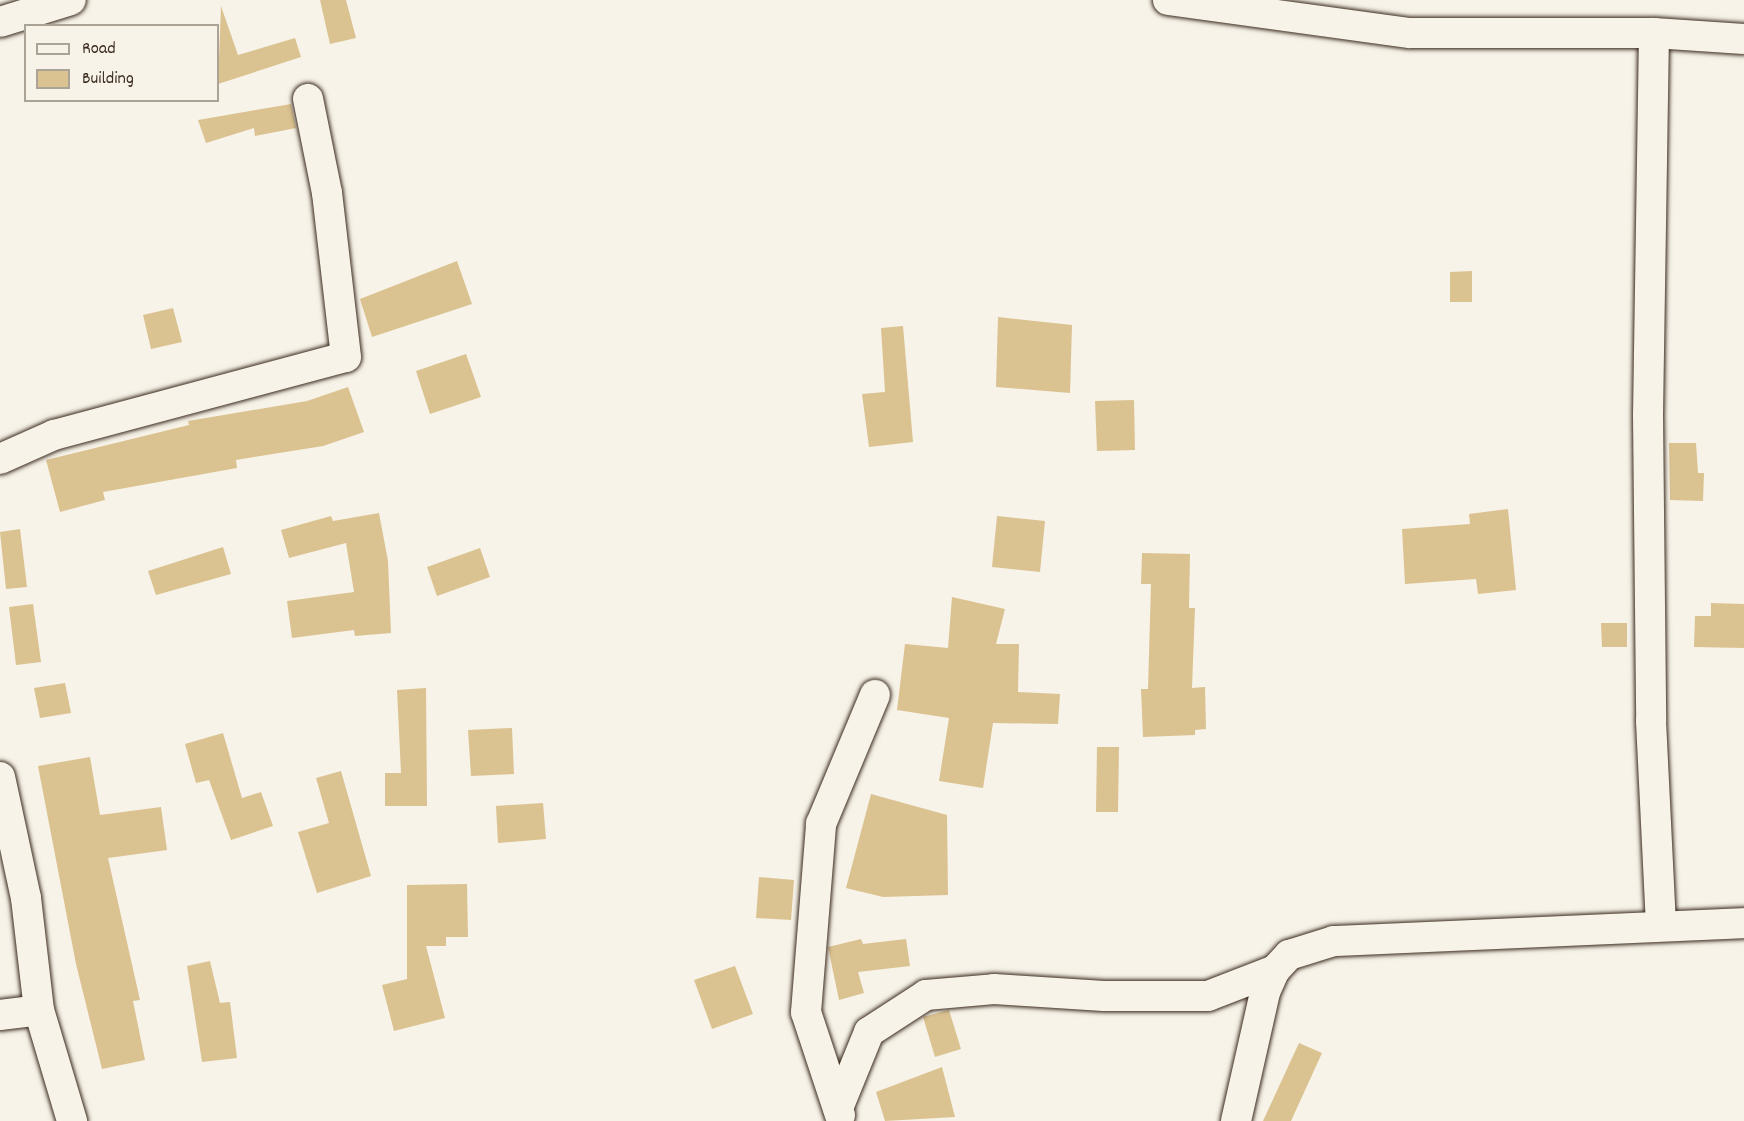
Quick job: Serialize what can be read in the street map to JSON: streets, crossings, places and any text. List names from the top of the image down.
{
  "legend": ["Road", "Building"]
}
